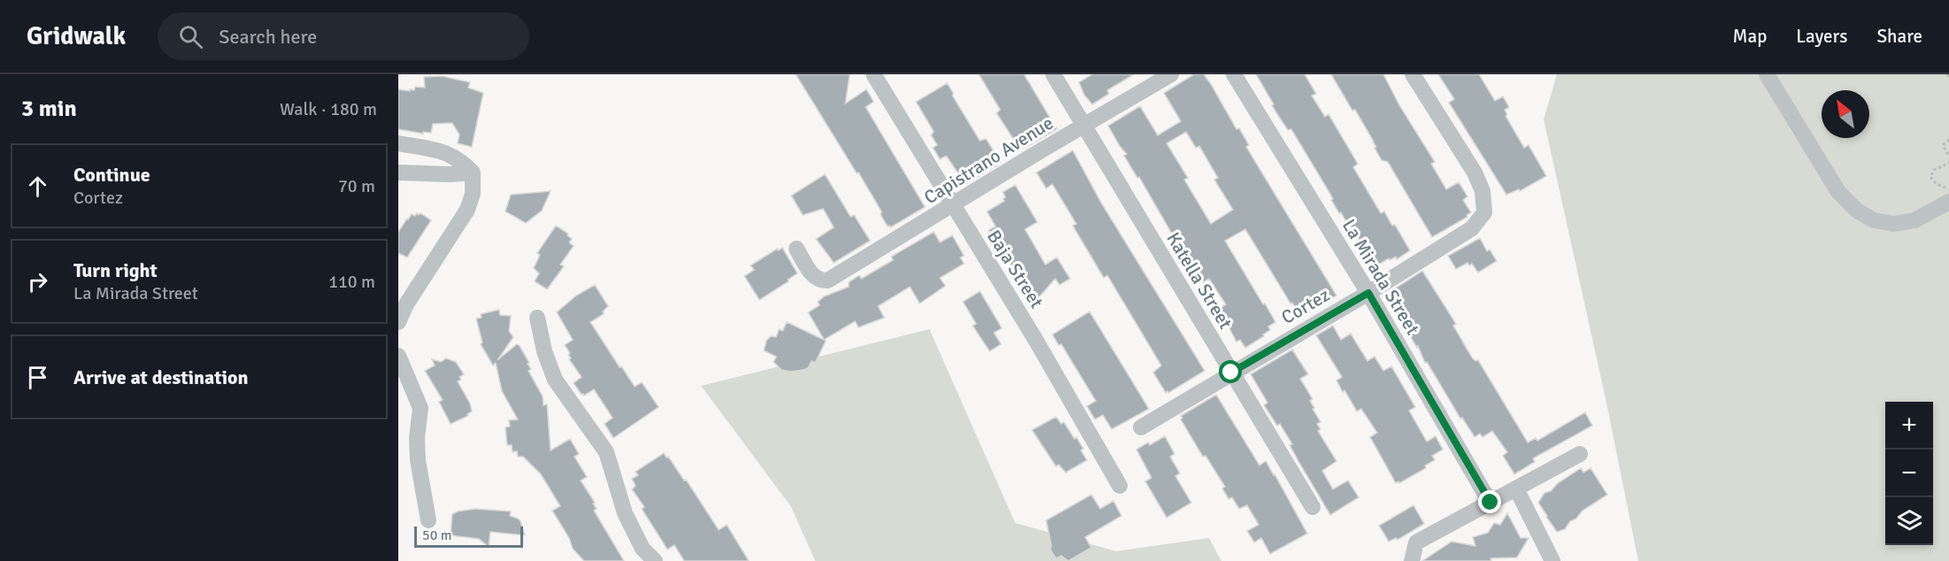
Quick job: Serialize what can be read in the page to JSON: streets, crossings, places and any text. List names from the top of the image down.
{
  "streets": {
    "street": [
      "Capistrano Avenue",
      "Baja Street",
      "La Mirada Street",
      "Katella Street",
      "Cortez"
    ]
  },
  "crossings": [
    ["Capistrano Avenue", "Baja Street"],
    ["Capistrano Avenue", "Katella Street"],
    ["La Mirada Street", "Cortez"],
    ["Katella Street", "Cortez"]
  ],
  "scale_bar": "50 m",
  "north": "top left",
  "page": {
    "header": "Gridwalk",
    "search": "Search here",
    "nav": ["Map", "Layers", "Share"],
    "heading": ["3 min", "Walk · 180 m"],
    "list": [
      ["Continue", "Cortez", "70 m"],
      ["Turn right", "La Mirada Street", "110 m"],
      "Arrive at destination"
    ],
    "map_buttons": ["+", "−"],
    "scale": "50 m"
  }
}
